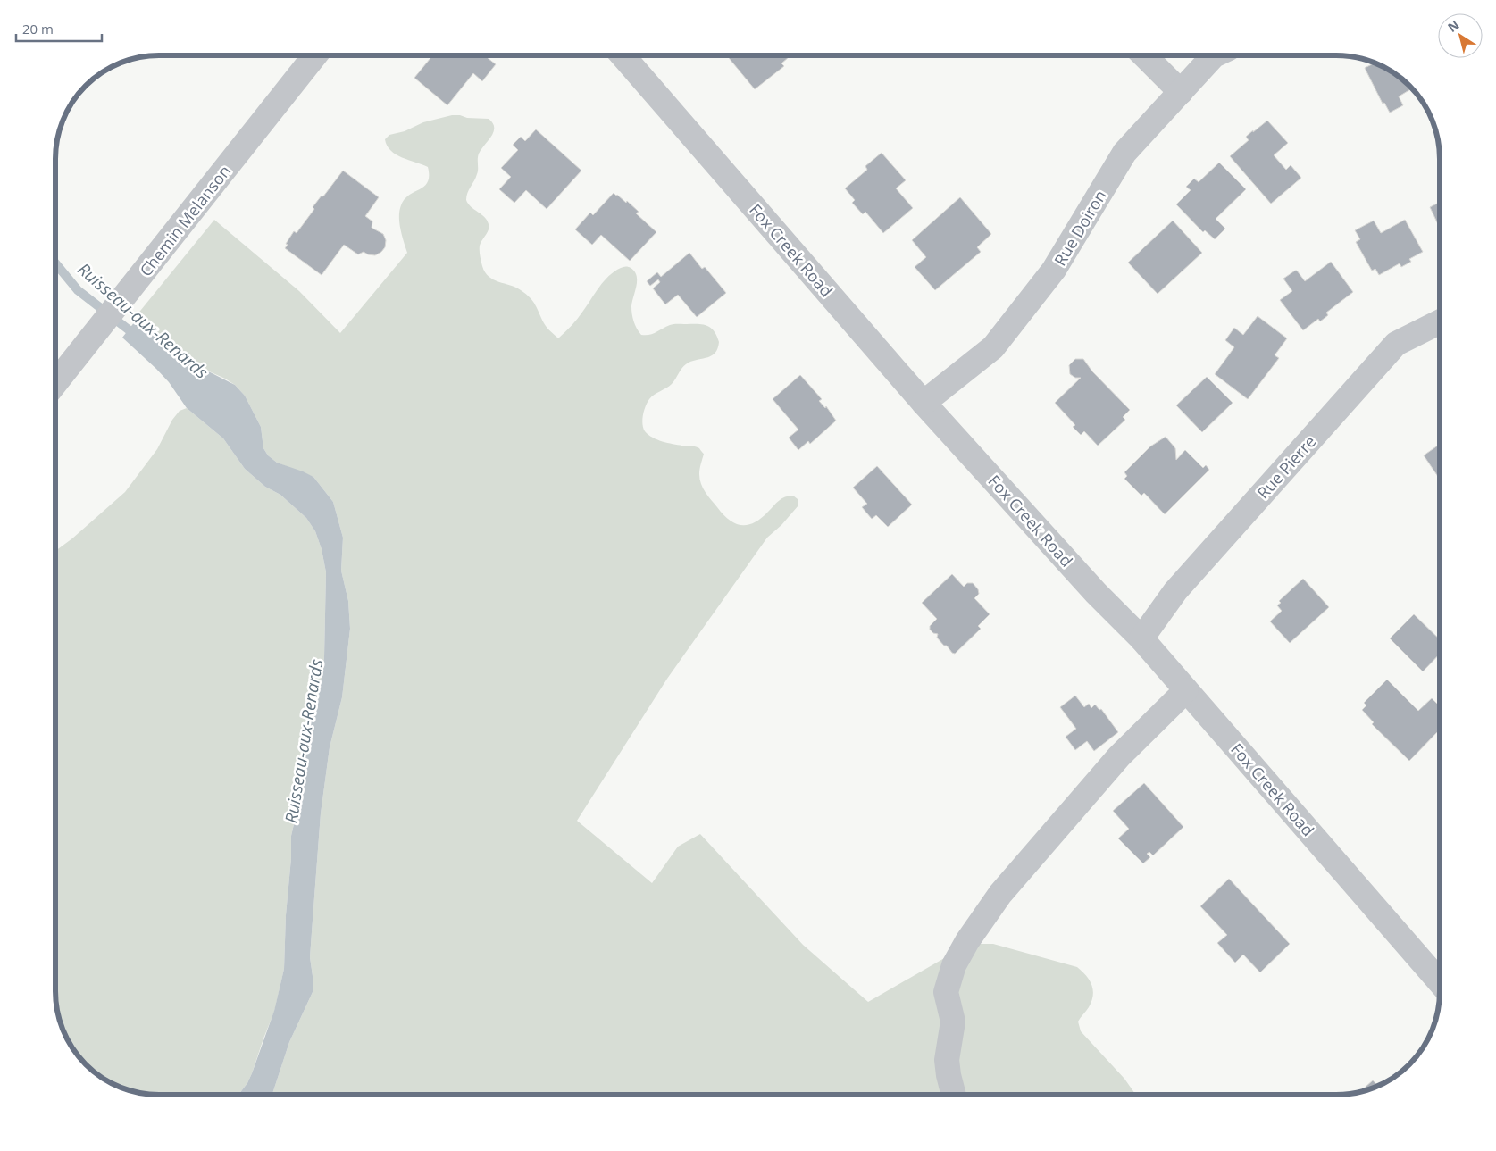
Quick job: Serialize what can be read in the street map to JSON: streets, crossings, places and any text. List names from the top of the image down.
{
  "streets": {
    "street": [
      "Chemin Melanson",
      "Rue Doiron",
      "Fox Creek Road",
      "Rue Pierre"
    ]
  },
  "crossings": [
    ["Rue Doiron", "Fox Creek Road"],
    ["Fox Creek Road", "Rue Pierre"]
  ],
  "water": ["Ruisseau-aux-Renards"],
  "scale_bar": "20 m",
  "north": "top left"
}
